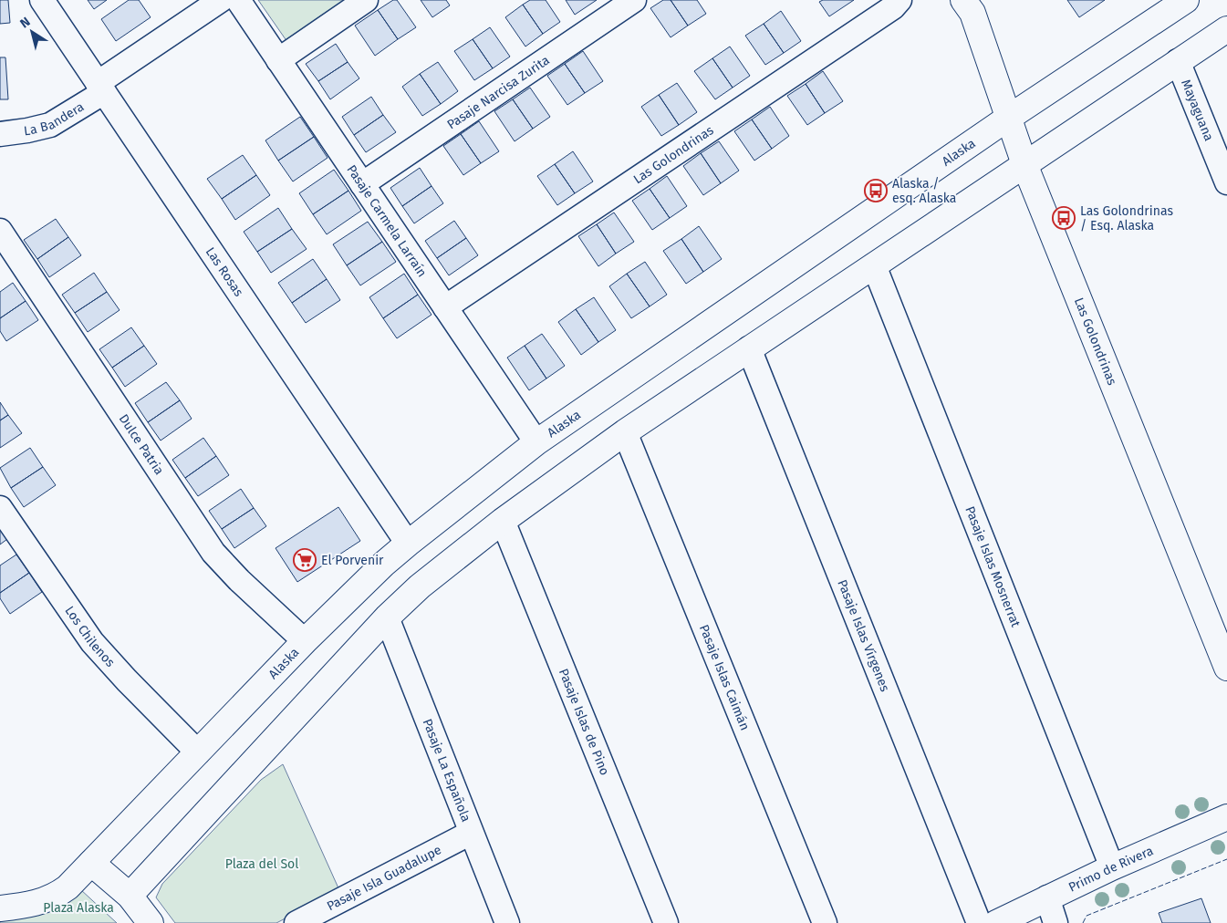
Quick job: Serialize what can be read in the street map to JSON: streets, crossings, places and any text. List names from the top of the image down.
{
  "streets": {
    "street": [
      "Pasaje Narcisa Zurita",
      "Mayaguana",
      "La Bandera",
      "Alaska",
      "Las Golondrinas",
      "Pasaje Carmela Larraín",
      "Las Rosas",
      "Dulce Patria",
      "Pasaje Islas Mosnerrat",
      "Pasaje Islas Vírgenes",
      "Los Chilenos",
      "Pasaje Islas Caimán",
      "Pasaje Islas de Pino",
      "Pasaje La Española",
      "Primo de Rivera",
      "Pasaje Isla Guadalupe"
    ]
  },
  "crossings": [
    ["Pasaje Narcisa Zurita", "Pasaje Carmela Larraín"],
    ["La Bandera", "Las Rosas"],
    ["Alaska", "Las Golondrinas"],
    ["Alaska", "Pasaje Carmela Larraín"],
    ["Alaska", "Las Rosas"],
    ["Alaska", "Dulce Patria"],
    ["Alaska", "Los Chilenos"],
    ["Las Golondrinas", "Pasaje Carmela Larraín"],
    ["Pasaje Islas Mosnerrat", "Primo de Rivera"],
    ["Pasaje La Española", "Pasaje Isla Guadalupe"]
  ],
  "parks": ["Plaza del Sol", "Plaza Alaska"],
  "places": {
    "bus stop": ["Alaska / esq. Alaska", "Las Golondrinas / Esq. Alaska"],
    "supermarket": ["El Porvenir"]
  },
  "north": "top left"
}
